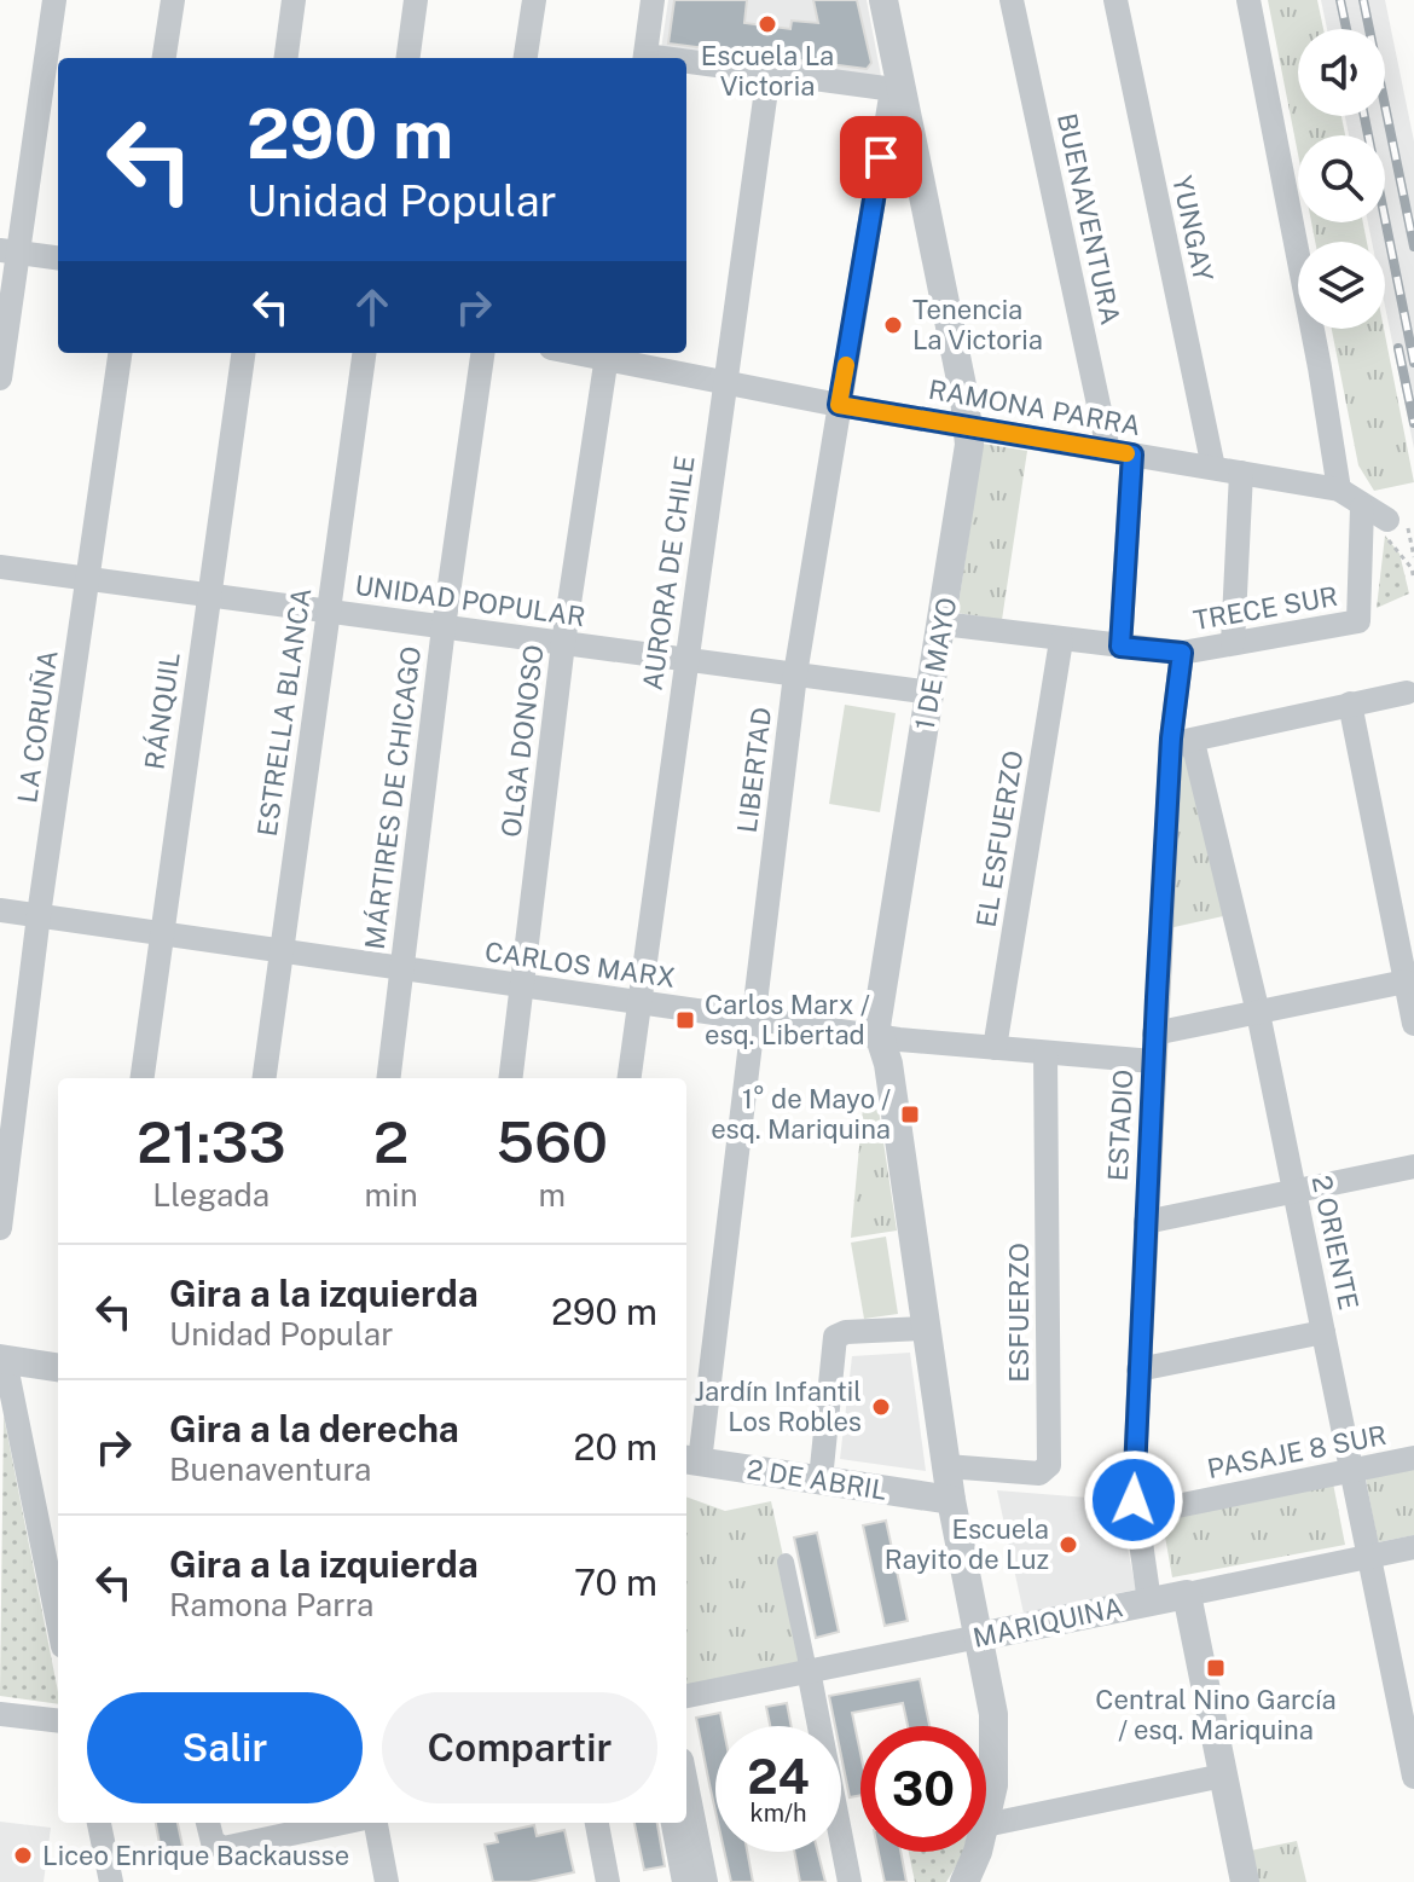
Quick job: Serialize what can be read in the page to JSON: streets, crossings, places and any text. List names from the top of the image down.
{
  "streets": {
    "street": [
      "BUENAVENTURA",
      "YUNGAY",
      "RAMONA PARRA",
      "AURORA DE CHILE",
      "UNIDAD POPULAR",
      "TRECE SUR",
      "1 DE MAYO",
      "RÁNQUIL",
      "ESTRELLA BLANCA",
      "LA CORUÑA",
      "OLGA DONOSO",
      "LIBERTAD",
      "MÁRTIRES DE CHICAGO",
      "EL ESFUERZO",
      "CARLOS MARX",
      "ESTADIO",
      "2 ORIENTE",
      "ESFUERZO",
      "PASAJE 8 SUR",
      "2 DE ABRIL",
      "MARIQUINA"
    ]
  },
  "crossings": [
    ["BUENAVENTURA", "RAMONA PARRA"],
    ["YUNGAY", "RAMONA PARRA"],
    ["RAMONA PARRA", "AURORA DE CHILE"],
    ["RAMONA PARRA", "1 DE MAYO"],
    ["RAMONA PARRA", "OLGA DONOSO"],
    ["RAMONA PARRA", "LIBERTAD"],
    ["AURORA DE CHILE", "UNIDAD POPULAR"],
    ["AURORA DE CHILE", "CARLOS MARX"],
    ["UNIDAD POPULAR", "1 DE MAYO"],
    ["UNIDAD POPULAR", "RÁNQUIL"],
    ["UNIDAD POPULAR", "ESTRELLA BLANCA"],
    ["UNIDAD POPULAR", "LA CORUÑA"],
    ["UNIDAD POPULAR", "OLGA DONOSO"],
    ["UNIDAD POPULAR", "LIBERTAD"],
    ["UNIDAD POPULAR", "MÁRTIRES DE CHICAGO"],
    ["TRECE SUR", "ESTADIO"],
    ["1 DE MAYO", "LIBERTAD"],
    ["1 DE MAYO", "CARLOS MARX"],
    ["1 DE MAYO", "ESFUERZO"],
    ["1 DE MAYO", "2 DE ABRIL"],
    ["1 DE MAYO", "MARIQUINA"],
    ["RÁNQUIL", "CARLOS MARX"],
    ["ESTRELLA BLANCA", "CARLOS MARX"],
    ["LA CORUÑA", "CARLOS MARX"],
    ["OLGA DONOSO", "CARLOS MARX"],
    ["LIBERTAD", "CARLOS MARX"],
    ["LIBERTAD", "2 DE ABRIL"],
    ["MÁRTIRES DE CHICAGO", "CARLOS MARX"],
    ["EL ESFUERZO", "CARLOS MARX"],
    ["CARLOS MARX", "ESTADIO"],
    ["CARLOS MARX", "ESFUERZO"],
    ["ESTADIO", "2 ORIENTE"],
    ["ESTADIO", "PASAJE 8 SUR"],
    ["ESTADIO", "MARIQUINA"],
    ["2 ORIENTE", "PASAJE 8 SUR"],
    ["2 ORIENTE", "MARIQUINA"]
  ],
  "places": {
    "other": [
      "Escuela La Victoria",
      "Tenencia La Victoria",
      "Jardín Infantil Los Robles",
      "Escuela Rayito de Luz",
      "Liceo Enrique Backausse"
    ],
    "transit": ["Carlos Marx / esq. Libertad", "1° de Mayo / esq. Mariquina", "Central Nino García / esq. Mariquina"]
  },
  "page": {
    "turn": ["290 m", "Unidad Popular"],
    "eta": [
      "21:33",
      "Llegada",
      "2",
      "min",
      "560",
      "m"
    ],
    "list": [
      {
        "name": "Gira a la izquierda",
        "note": "Unidad Popular",
        "value": "290 m"
      },
      {
        "name": "Gira a la derecha",
        "note": "Buenaventura",
        "value": "20 m"
      },
      {
        "name": "Gira a la izquierda",
        "note": "Ramona Parra",
        "value": "70 m"
      }
    ],
    "buttons": ["Salir", "Compartir"],
    "speed": "24 km/h",
    "limit": "30"
  }
}
